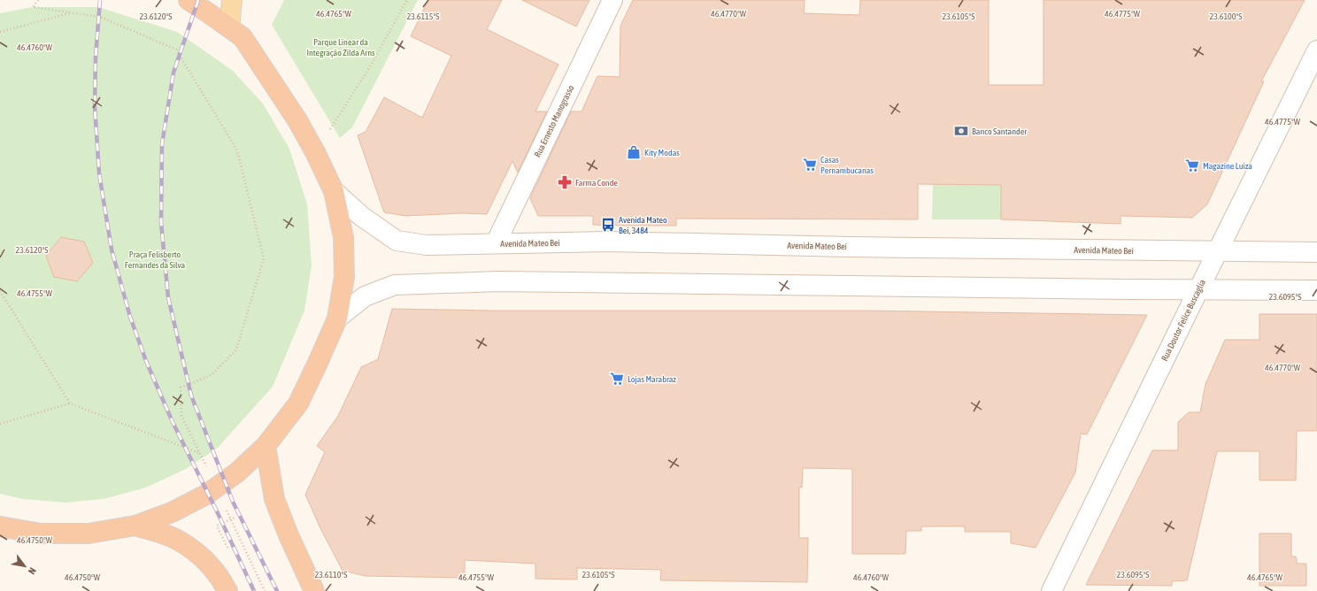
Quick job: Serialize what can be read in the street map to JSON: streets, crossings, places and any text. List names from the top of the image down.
{
  "streets": {
    "main road": ["Rua Ernesto Manograsso", "Avenida Mateo Bei", "Rua Doutor Felice Buscaglia"]
  },
  "crossings": [
    ["Rua Ernesto Manograsso", "Avenida Mateo Bei"],
    ["Avenida Mateo Bei", "Rua Doutor Felice Buscaglia"]
  ],
  "parks": ["Parque Linear da Integração Zilda Arns", "Praça Felisberto Fernandes da Silva"],
  "places": {
    "bank": ["Banco Santander"],
    "shop": ["Kity Modas"],
    "supermarket": ["Casas Pernambucanas", "Magazine Luiza", "Lojas Marabraz"],
    "pharmacy": ["Farma Conde"],
    "bus stop": ["Avenida Mateo Bei, 3484"]
  },
  "north": "bottom right",
  "coordinates": [
    "46.4765°W",
    "46.4770°W",
    "46.4775°W",
    "23.6120°S",
    "23.6115°S",
    "23.6105°S",
    "23.6100°S",
    "46.4760°W",
    "46.4755°W",
    "23.6095°S",
    "46.4750°W",
    "23.6110°S"
  ]
}
